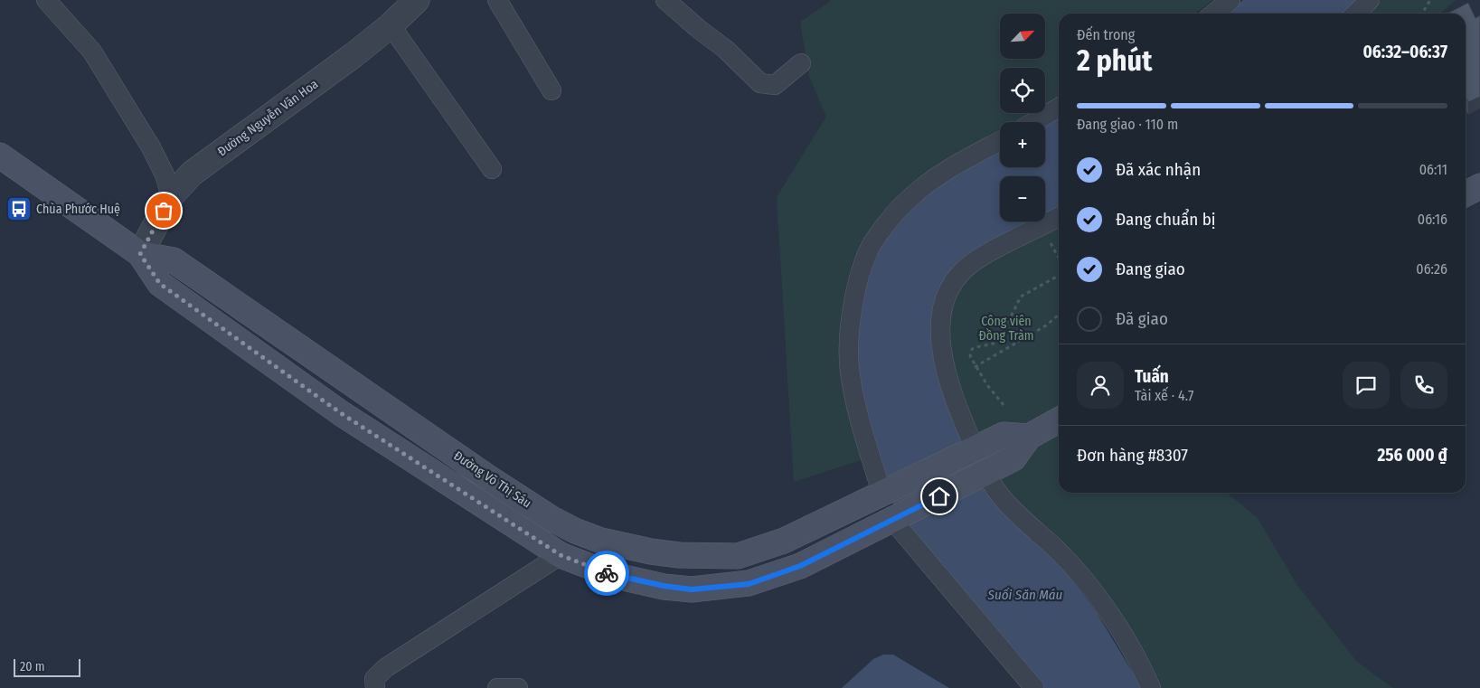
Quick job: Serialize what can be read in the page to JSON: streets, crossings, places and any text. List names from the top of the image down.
{
  "streets": {
    "main road": ["Đường Võ Thị Sáu"],
    "street": ["Đường Nguyễn Văn Hoa"]
  },
  "crossings": [
    ["Đường Nguyễn Văn Hoa", "Đường Võ Thị Sáu"]
  ],
  "water": ["Suối Săn Máu"],
  "parks": ["Công viên Đồng Tràm"],
  "places": {
    "bus stop": ["Chùa Phước Huệ"]
  },
  "scale_bar": "20 m",
  "north": "top right",
  "page": {
    "map_buttons": ["+", "−"],
    "heading": ["2 phút", "Đến trong", "06:32–06:37"],
    "panel": [
      "Tuấn",
      "Tài xế · 4.7",
      "Đơn hàng #8307",
      "256 000 ₫"
    ],
    "bar": "Đang giao · 110 m",
    "list": [
      ["Đã xác nhận", "06:11"],
      ["Đang chuẩn bị", "06:16"],
      ["Đang giao", "06:26"],
      "Đã giao"
    ],
    "scale": "20 m"
  }
}
